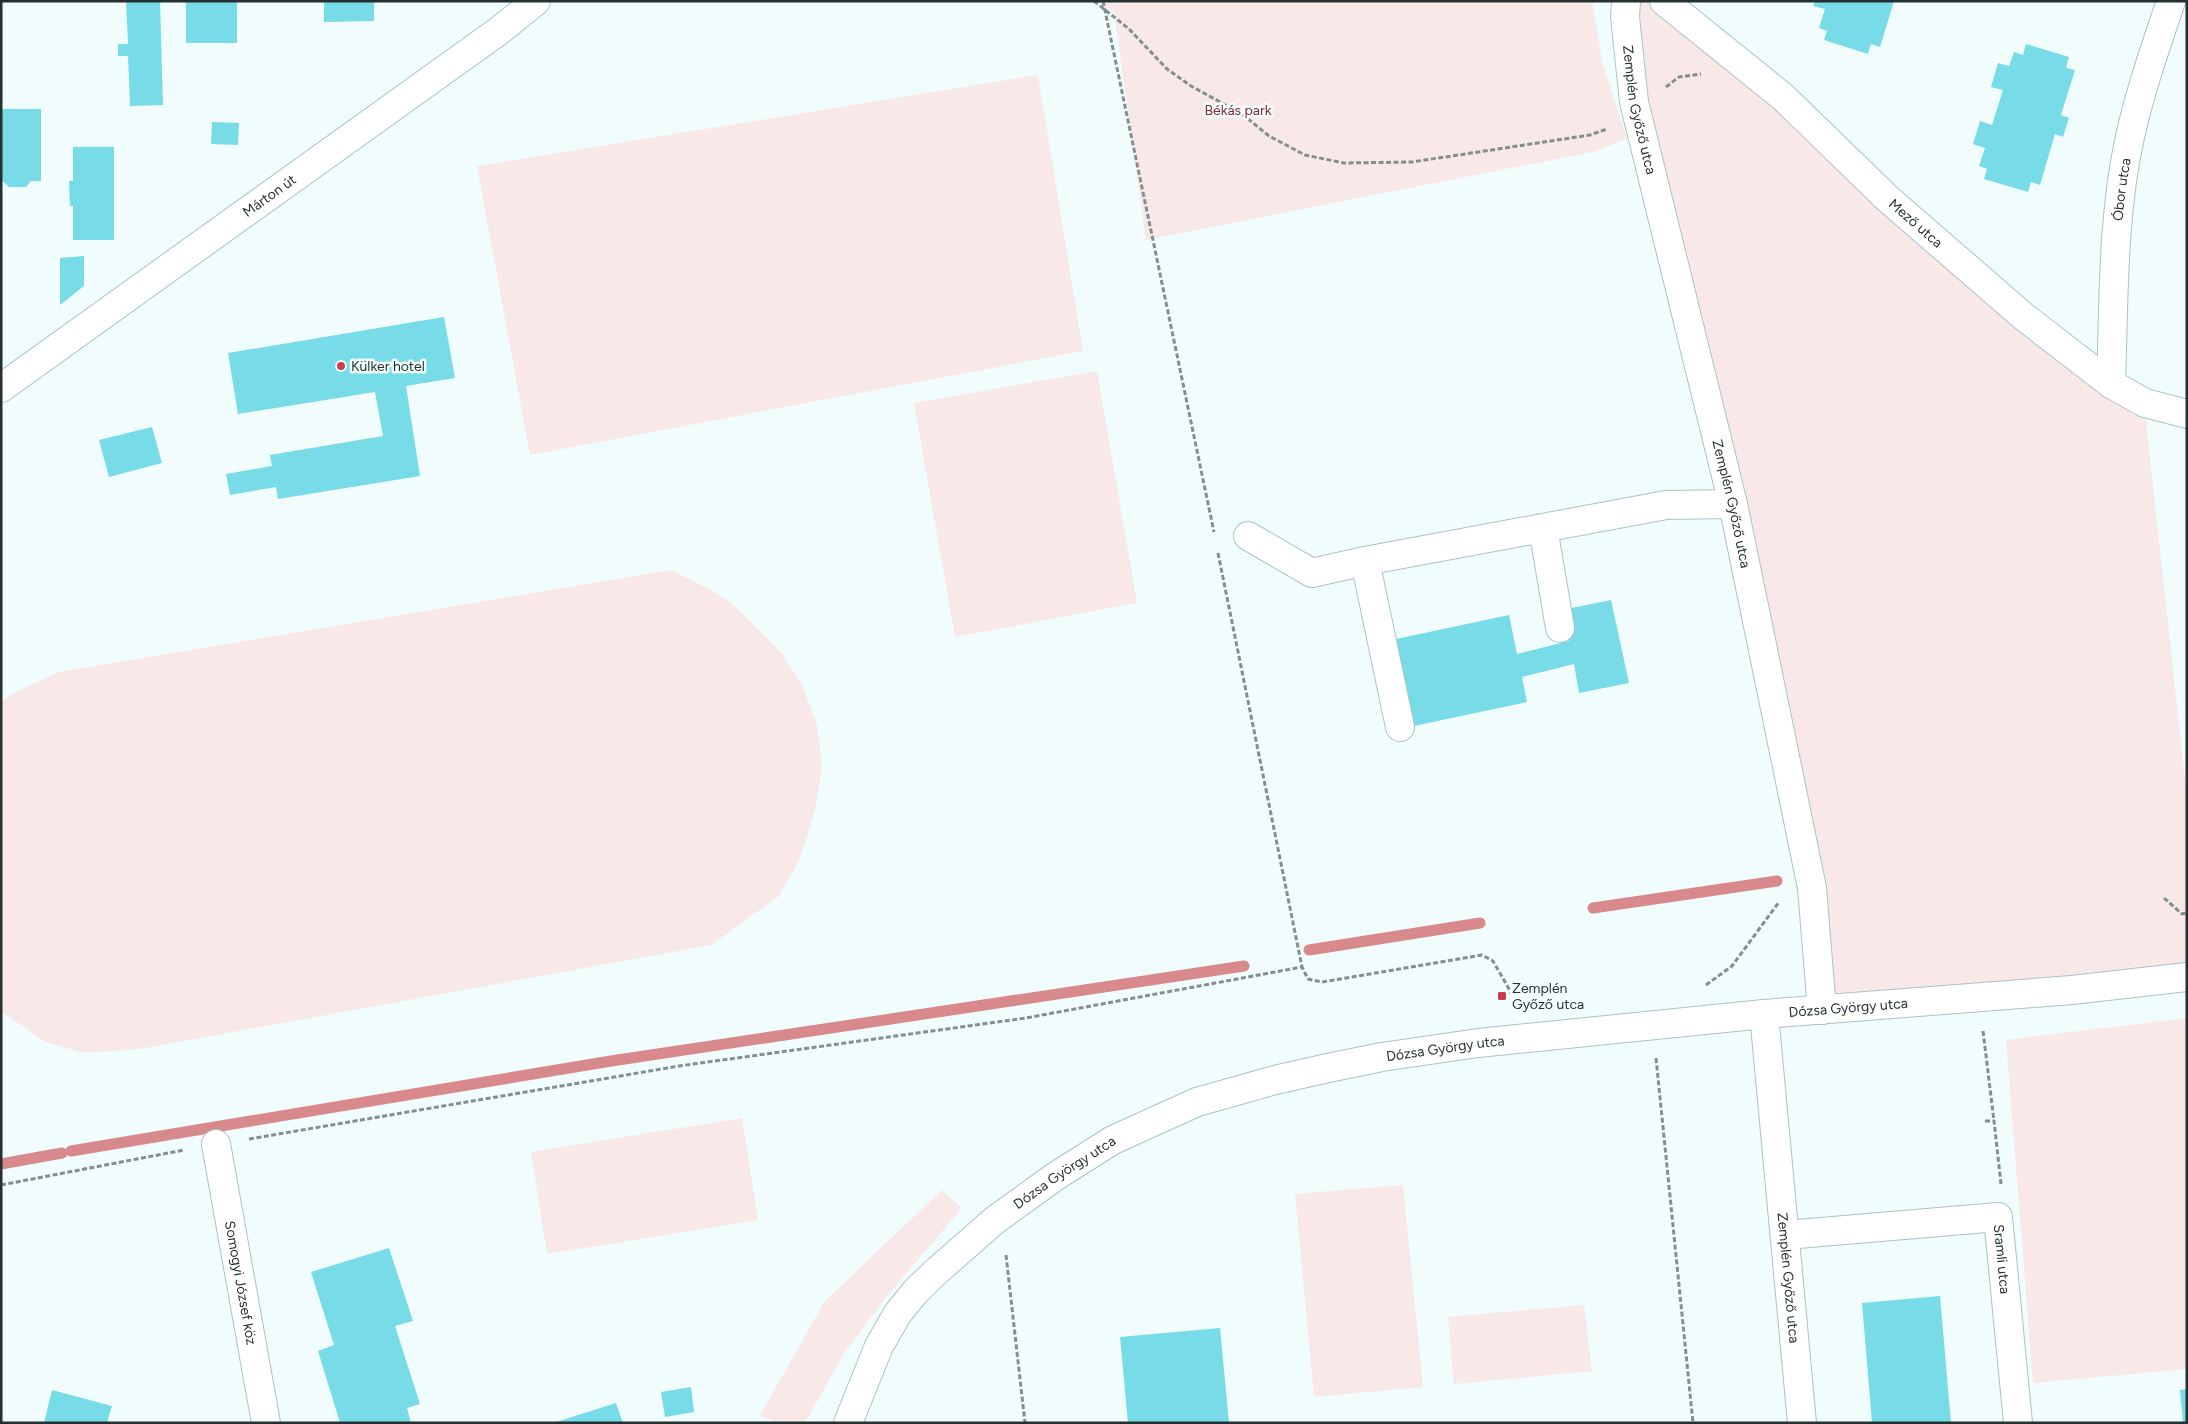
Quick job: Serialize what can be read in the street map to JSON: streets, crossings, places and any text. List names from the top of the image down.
{
  "streets": {
    "street": [
      "Zemplén Győző utca",
      "Óbor utca",
      "Márton út",
      "Mező utca",
      "Dózsa György utca",
      "Sramli utca",
      "Somogyi József köz"
    ]
  },
  "crossings": [
    ["Zemplén Győző utca", "Dózsa György utca"],
    ["Zemplén Győző utca", "Sramli utca"],
    ["Óbor utca", "Mező utca"]
  ],
  "parks": ["Békás park"],
  "places": {
    "other": ["Külker hotel"],
    "transit": ["Zemplén Győző utca"]
  }
}
